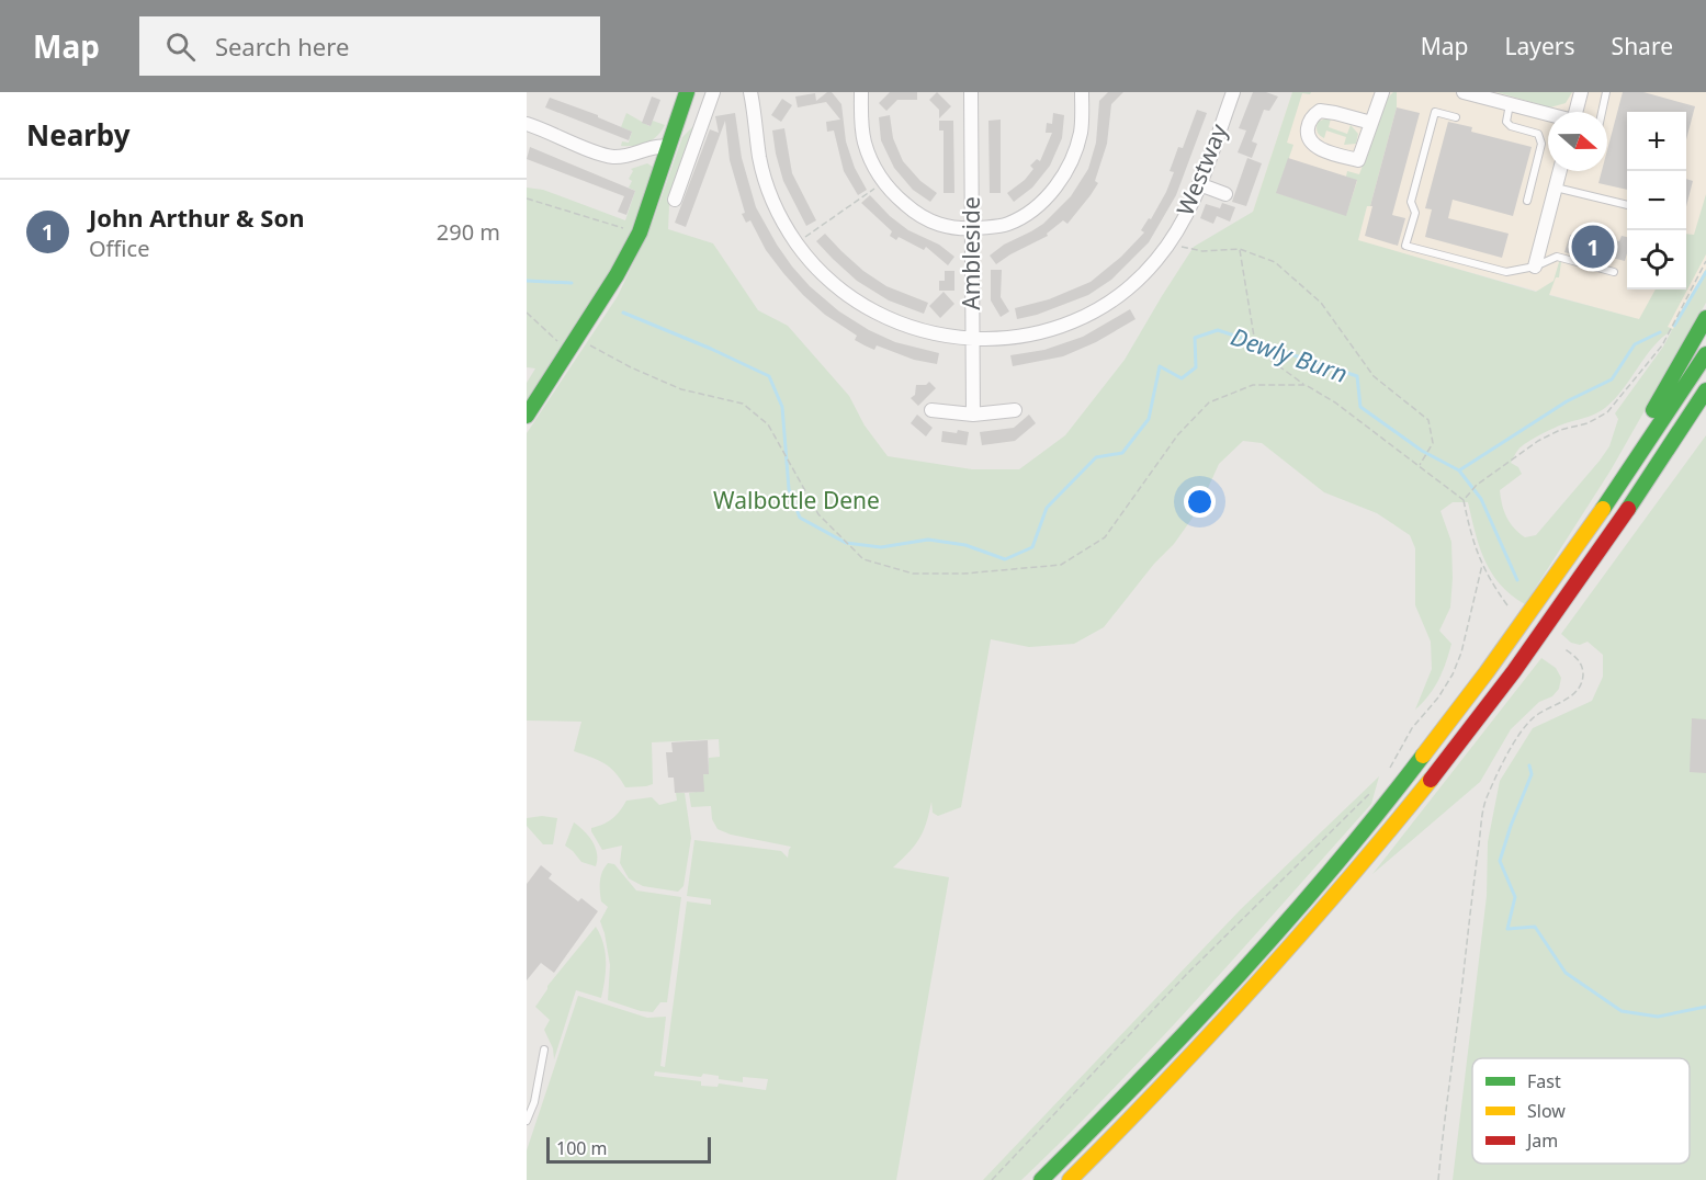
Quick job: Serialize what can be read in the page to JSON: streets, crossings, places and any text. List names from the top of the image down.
{
  "streets": {
    "street": ["Westway", "Ambleside"]
  },
  "crossings": [
    ["Westway", "Ambleside"]
  ],
  "water": ["Dewly Burn"],
  "parks": ["Walbottle Dene"],
  "legend": ["Fast", "Slow", "Jam"],
  "scale_bar": "100 m",
  "north": "right",
  "page": {
    "header": "Map",
    "search": "Search here",
    "nav": ["Map", "Layers", "Share"],
    "heading": "Nearby",
    "map_buttons": ["+", "−"],
    "list": [
      {
        "mark": "1",
        "name": "John Arthur & Son",
        "note": "Office",
        "value": "290 m"
      }
    ],
    "pins": "1",
    "scale": "100 m"
  }
}
